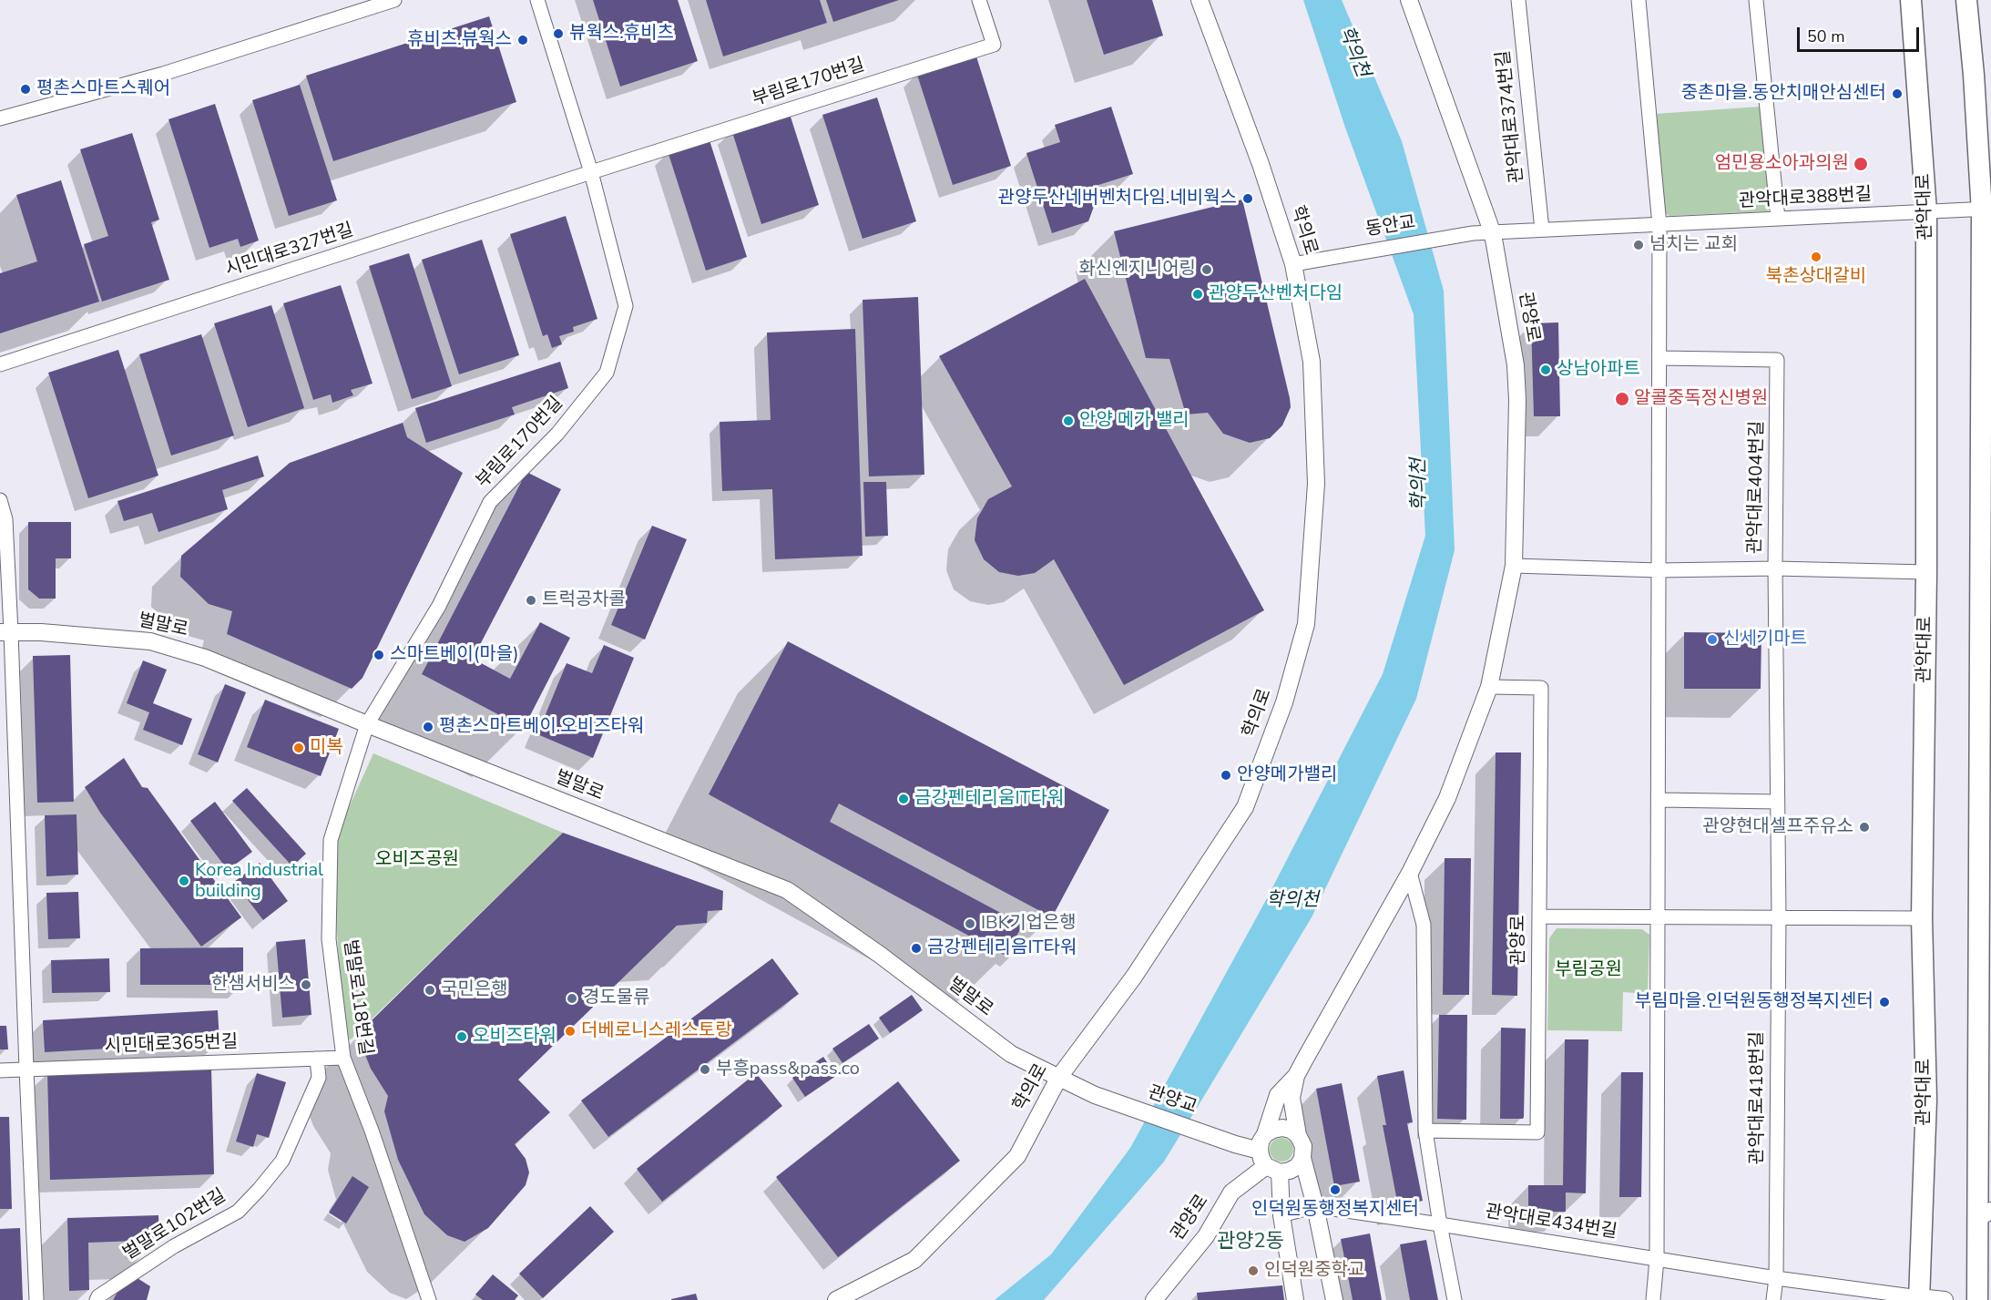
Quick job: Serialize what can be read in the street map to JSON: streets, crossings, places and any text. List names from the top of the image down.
{
  "streets": {
    "main road": ["관악대로"],
    "street": [
      "부림로170번길",
      "관악대로374번길",
      "관악대로388번길",
      "동안교",
      "학의로",
      "시민대로327번길",
      "관양로",
      "관악대로404번길",
      "벌말로",
      "벌말로118번길",
      "시민대로365번길",
      "관악대로418번길",
      "관양교",
      "관악대로434번길",
      "벌말로102번길"
    ]
  },
  "crossings": [
    ["부림로170번길", "시민대로327번길"],
    ["부림로170번길", "벌말로"],
    ["부림로170번길", "벌말로118번길"],
    ["관악대로374번길", "관악대로388번길"],
    ["관악대로388번길", "관악대로"],
    ["관악대로388번길", "동안교"],
    ["관악대로388번길", "관양로"],
    ["관악대로", "관악대로404번길"],
    ["관악대로", "관악대로434번길"],
    ["동안교", "학의로"],
    ["동안교", "관양로"],
    ["학의로", "벌말로"],
    ["관양로", "관악대로404번길"],
    ["관양로", "관양교"],
    ["관악대로404번길", "관악대로418번길"],
    ["벌말로", "벌말로118번길"],
    ["벌말로", "관양교"],
    ["벌말로118번길", "시민대로365번길"],
    ["시민대로365번길", "벌말로102번길"],
    ["관악대로418번길", "관악대로434번길"]
  ],
  "districts": ["관양2동"],
  "water": ["학의천"],
  "parks": ["오비즈공원", "부림공원"],
  "places": [
    "뷰웍스.휴비츠",
    "휴비츠.뷰웍스",
    "평촌스마트스퀘어",
    "중촌마을.동안치매안심센터",
    "엄민용소아과의원",
    "관양두산네버벤처다임.네비웍스",
    "넘치는 교회",
    "북촌상대갈비",
    "화신엔지니어링",
    "관양두산벤처다임",
    "상남아파트",
    "알콜중독정신병원",
    "안양 메가 밸리",
    "트럭공차콜",
    "신세기마트",
    "스마트베이(마을)",
    "평촌스마트베이.오비즈타워",
    "미복",
    "안양메가밸리",
    "금강펜테리움IT타워",
    "관양현대셀프주유소",
    "Korea Industrial building",
    "IBK기업은행",
    "금강펜테리음IT타워",
    "한샘서비스",
    "국민은행",
    "경도물류",
    "부림마을.인덕원동행정복지센터",
    "더베로니스레스토랑",
    "오비즈타워",
    "부흥pass&pass.co",
    "인덕원동행정복지센터",
    "인덕원중학교"
  ],
  "scale_bar": "50 m"
}
